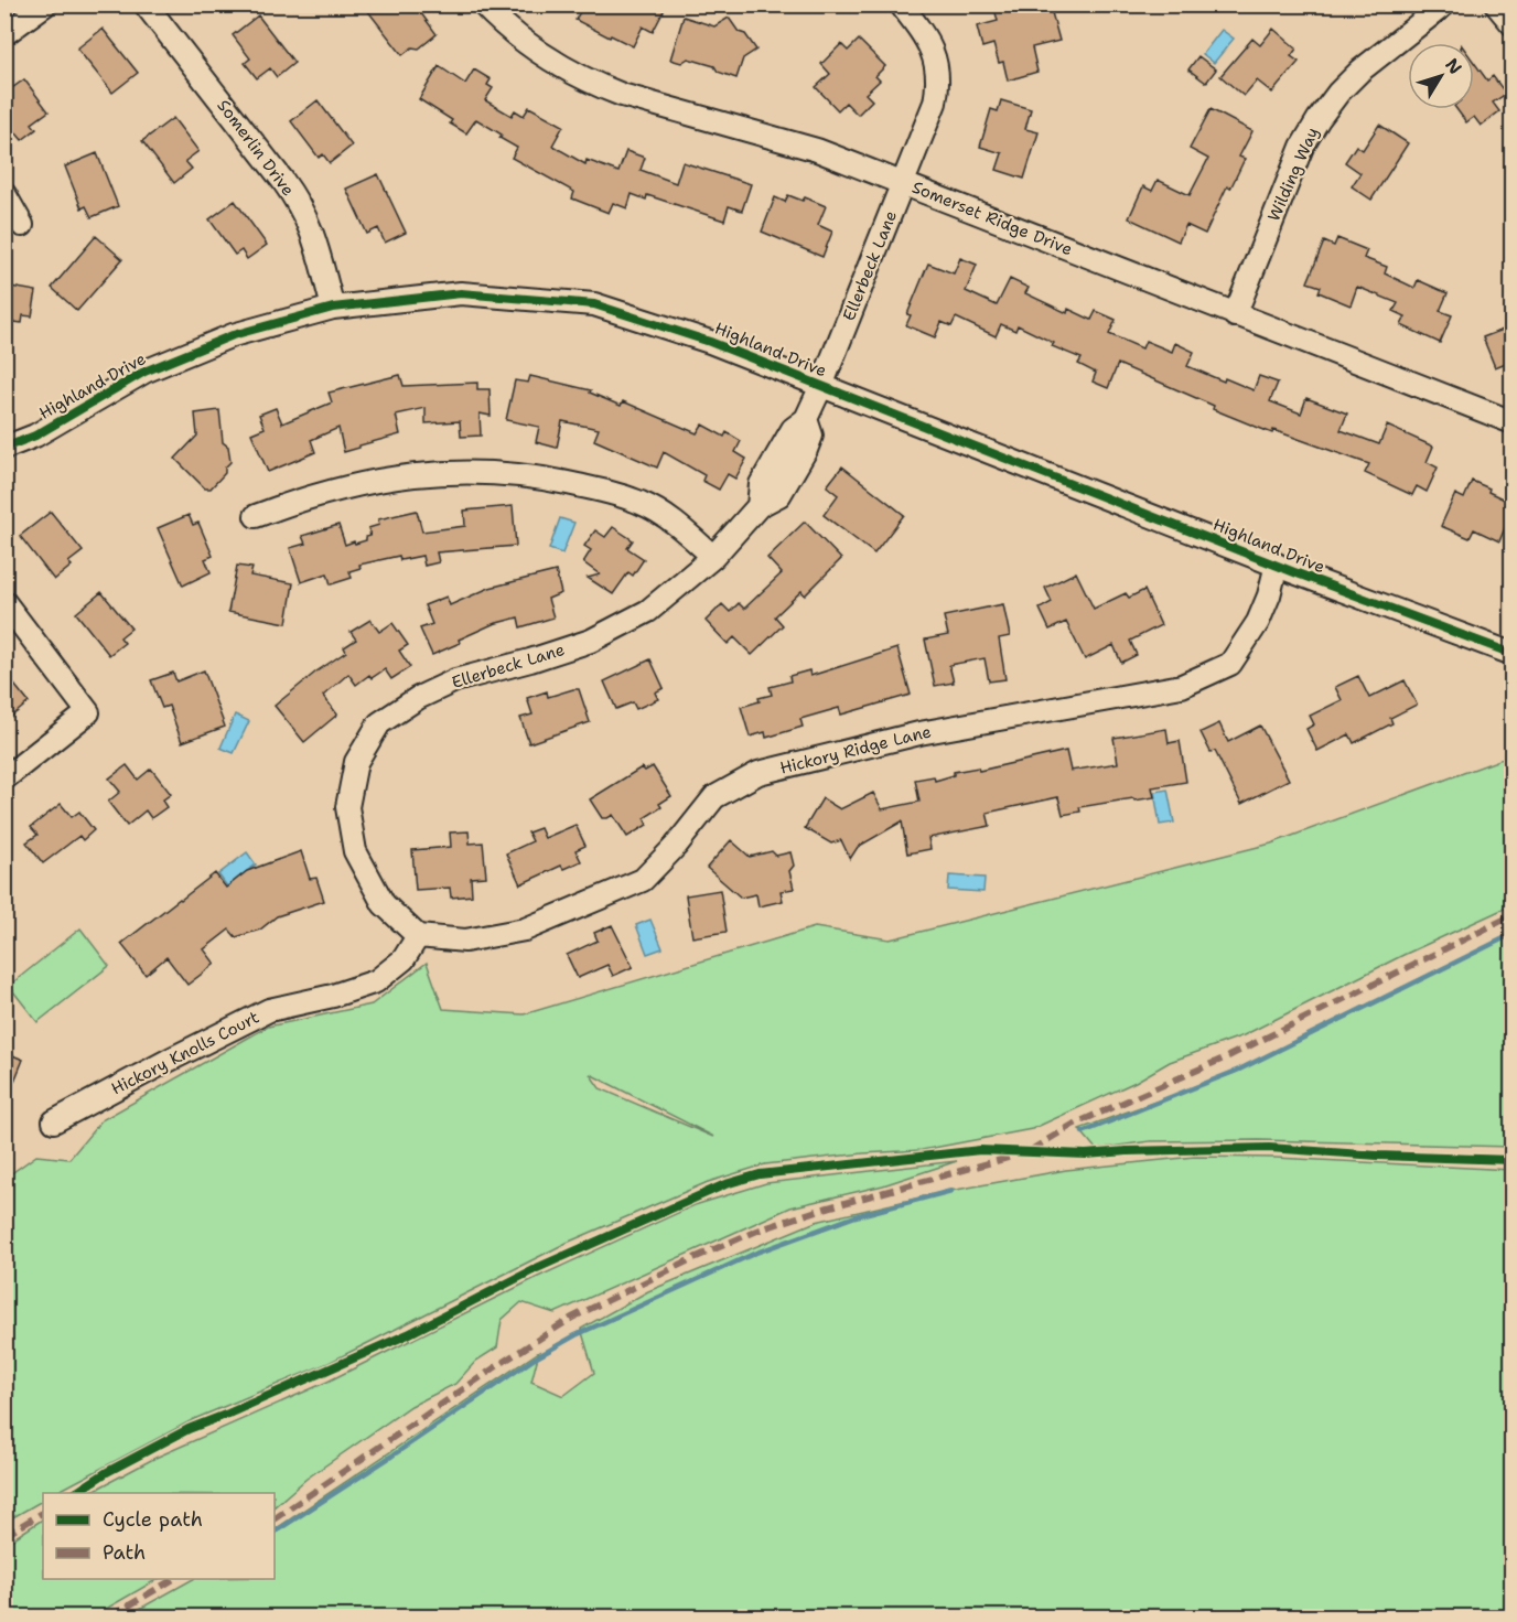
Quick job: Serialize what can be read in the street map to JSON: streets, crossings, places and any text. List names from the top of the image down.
{
  "streets": {
    "street": [
      "Somerlin Drive",
      "Wilding Way",
      "Somerset Ridge Drive",
      "Ellerbeck Lane",
      "Highland Drive",
      "Hickory Ridge Lane",
      "Hickory Knolls Court"
    ]
  },
  "crossings": [
    ["Somerlin Drive", "Highland Drive"],
    ["Wilding Way", "Somerset Ridge Drive"],
    ["Somerset Ridge Drive", "Ellerbeck Lane"],
    ["Ellerbeck Lane", "Highland Drive"],
    ["Ellerbeck Lane", "Hickory Ridge Lane"],
    ["Ellerbeck Lane", "Hickory Knolls Court"],
    ["Highland Drive", "Hickory Ridge Lane"],
    ["Hickory Ridge Lane", "Hickory Knolls Court"]
  ],
  "legend": ["Cycle path", "Path"],
  "north": "top right"
}
